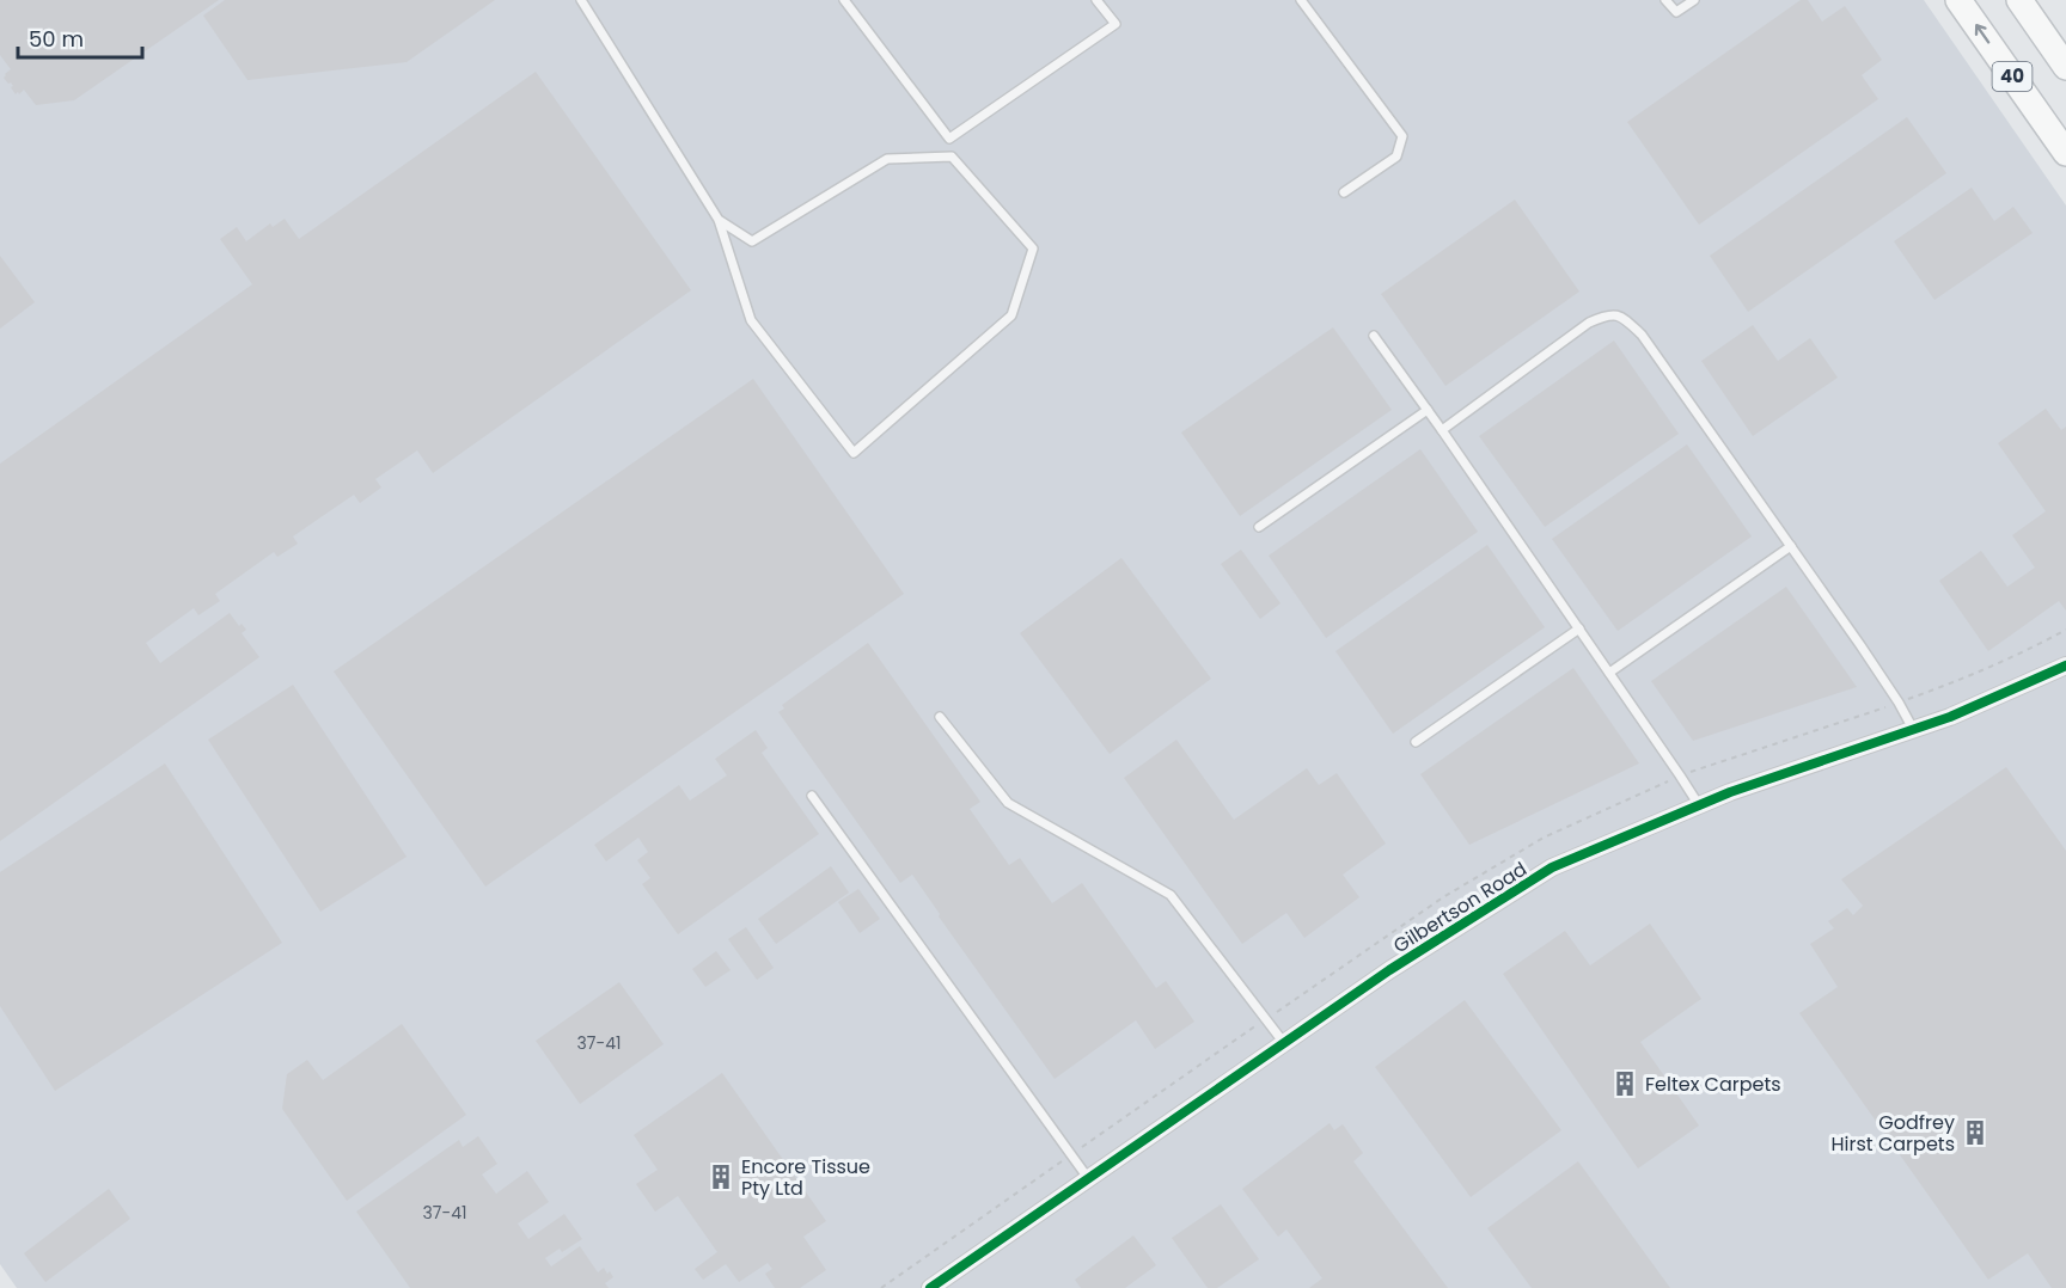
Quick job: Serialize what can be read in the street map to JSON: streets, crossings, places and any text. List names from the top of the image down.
{
  "streets": {
    "main road": ["40"],
    "street": ["Gilbertson Road"]
  },
  "places": {
    "building": ["Feltex Carpets", "Godfrey Hirst Carpets", "Encore Tissue Pty Ltd"]
  },
  "house_numbers": ["37-41", "37-41"],
  "scale_bar": "50 m"
}
